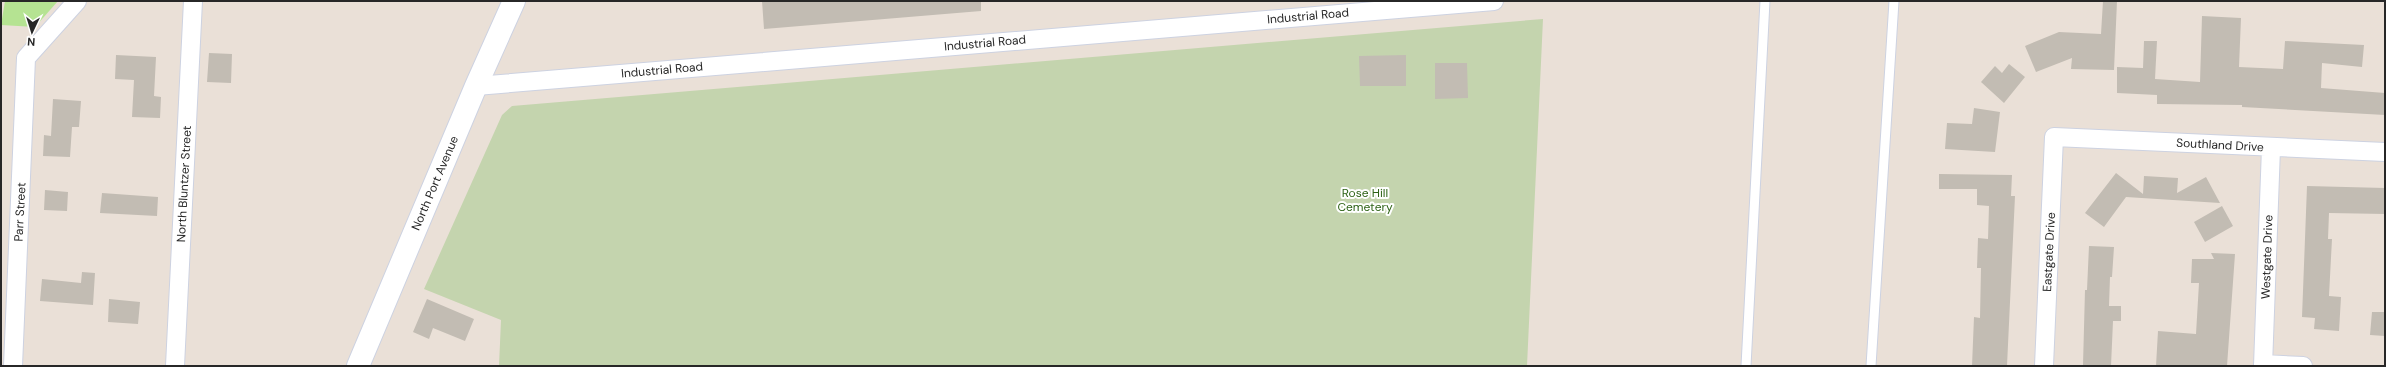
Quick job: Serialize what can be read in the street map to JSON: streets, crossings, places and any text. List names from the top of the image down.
{
  "streets": {
    "main road": ["North Port Avenue"],
    "street": [
      "Industrial Road",
      "Southland Drive",
      "North Bluntzer Street",
      "Parr Street",
      "Eastgate Drive",
      "Westgate Drive"
    ]
  },
  "crossings": [
    ["Industrial Road", "North Port Avenue"],
    ["Southland Drive", "Eastgate Drive"],
    ["Southland Drive", "Westgate Drive"]
  ],
  "parks": ["Rose Hill Cemetery"],
  "north": "bottom"
}
